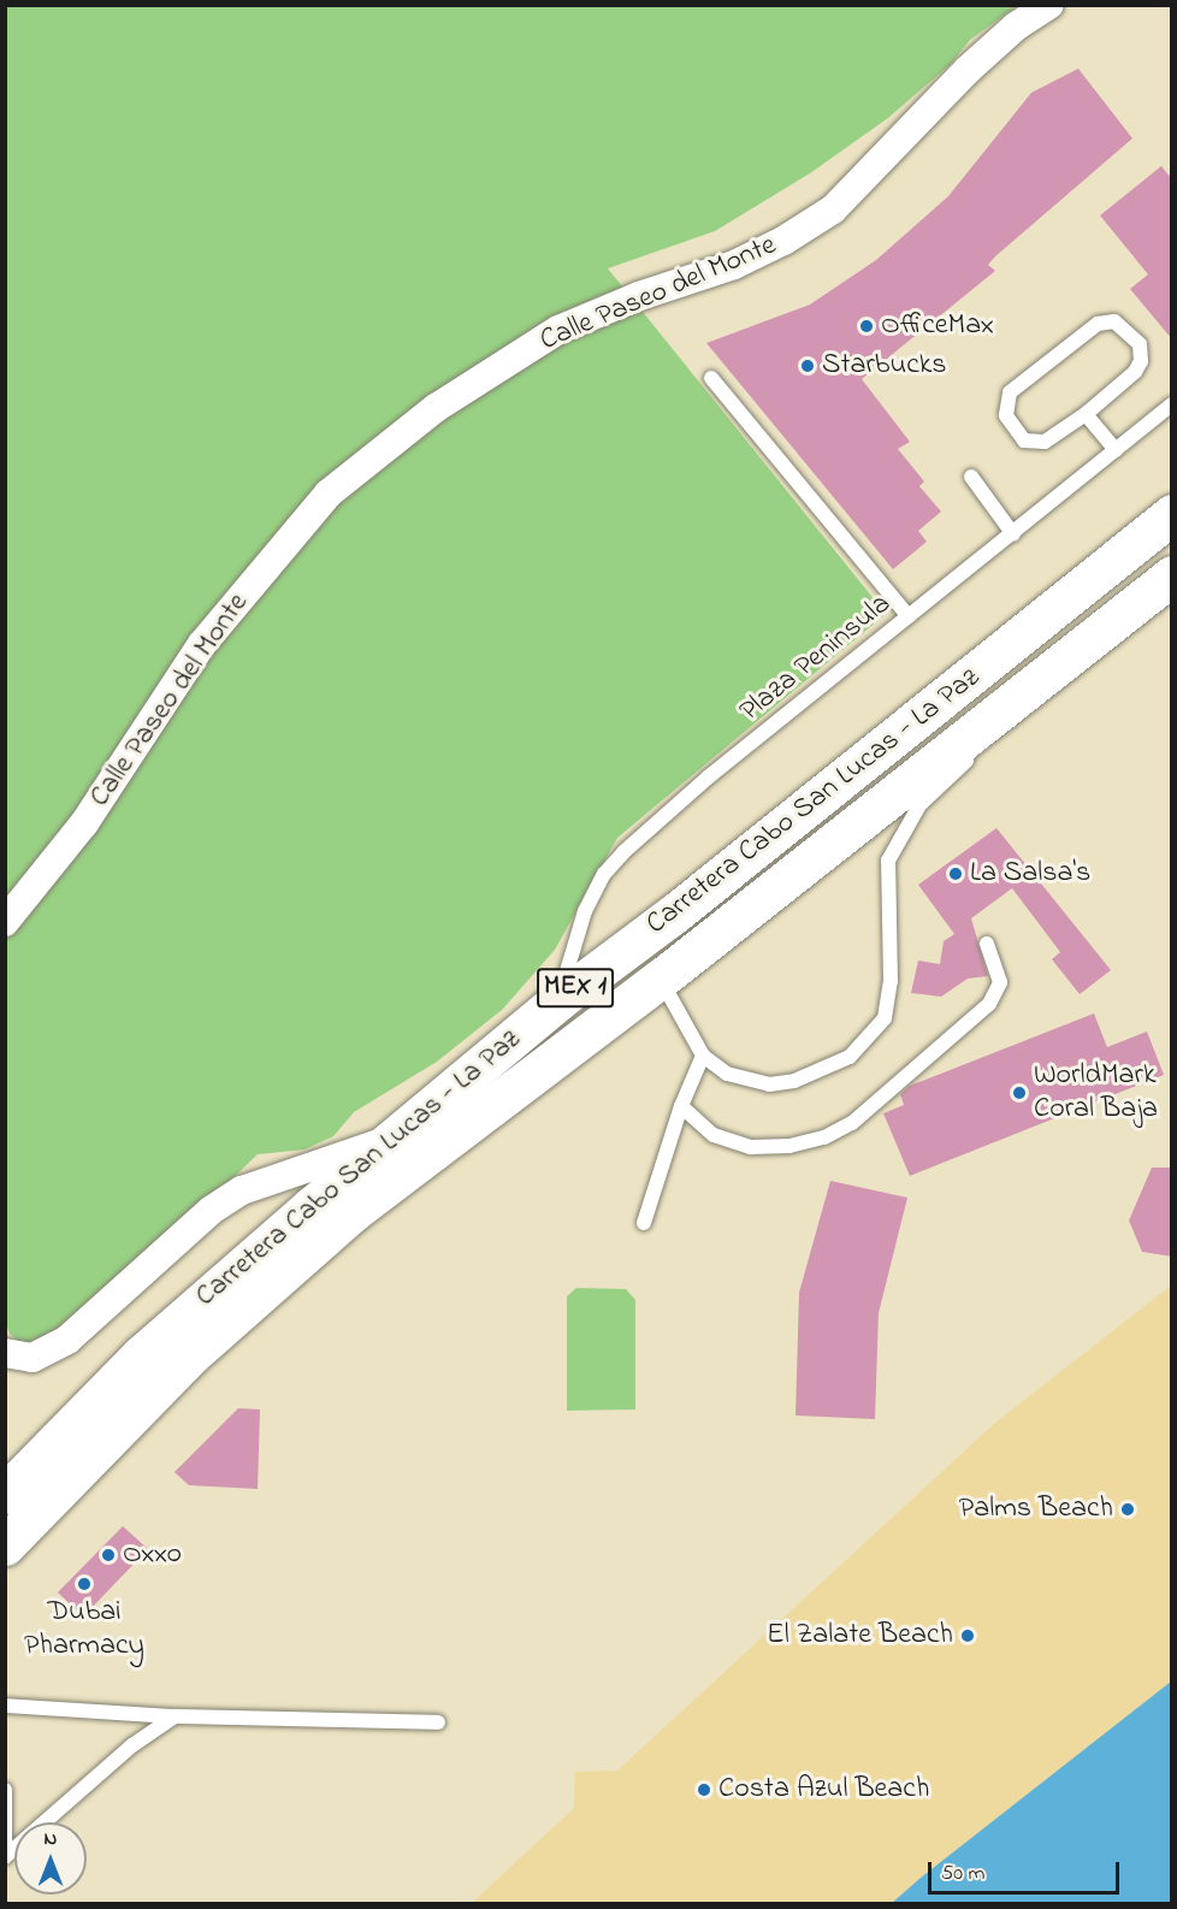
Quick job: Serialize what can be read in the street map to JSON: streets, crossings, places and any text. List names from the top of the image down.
{
  "streets": {
    "highway": ["Carretera Cabo San Lucas - La Paz", "MEX 1"],
    "street": ["Calle Paseo del Monte"],
    "lane": ["Plaza Peninsula"]
  },
  "crossings": [
    ["Plaza Peninsula", "Carretera Cabo San Lucas - La Paz"]
  ],
  "places": [
    "OfficeMax",
    "Starbucks",
    "La Salsa's",
    "WorldMark Coral Baja",
    "Palms Beach",
    "Oxxo",
    "Dubai Pharmacy",
    "El Zalate Beach",
    "Costa Azul Beach"
  ],
  "scale_bar": "50 m",
  "north": "top"
}
